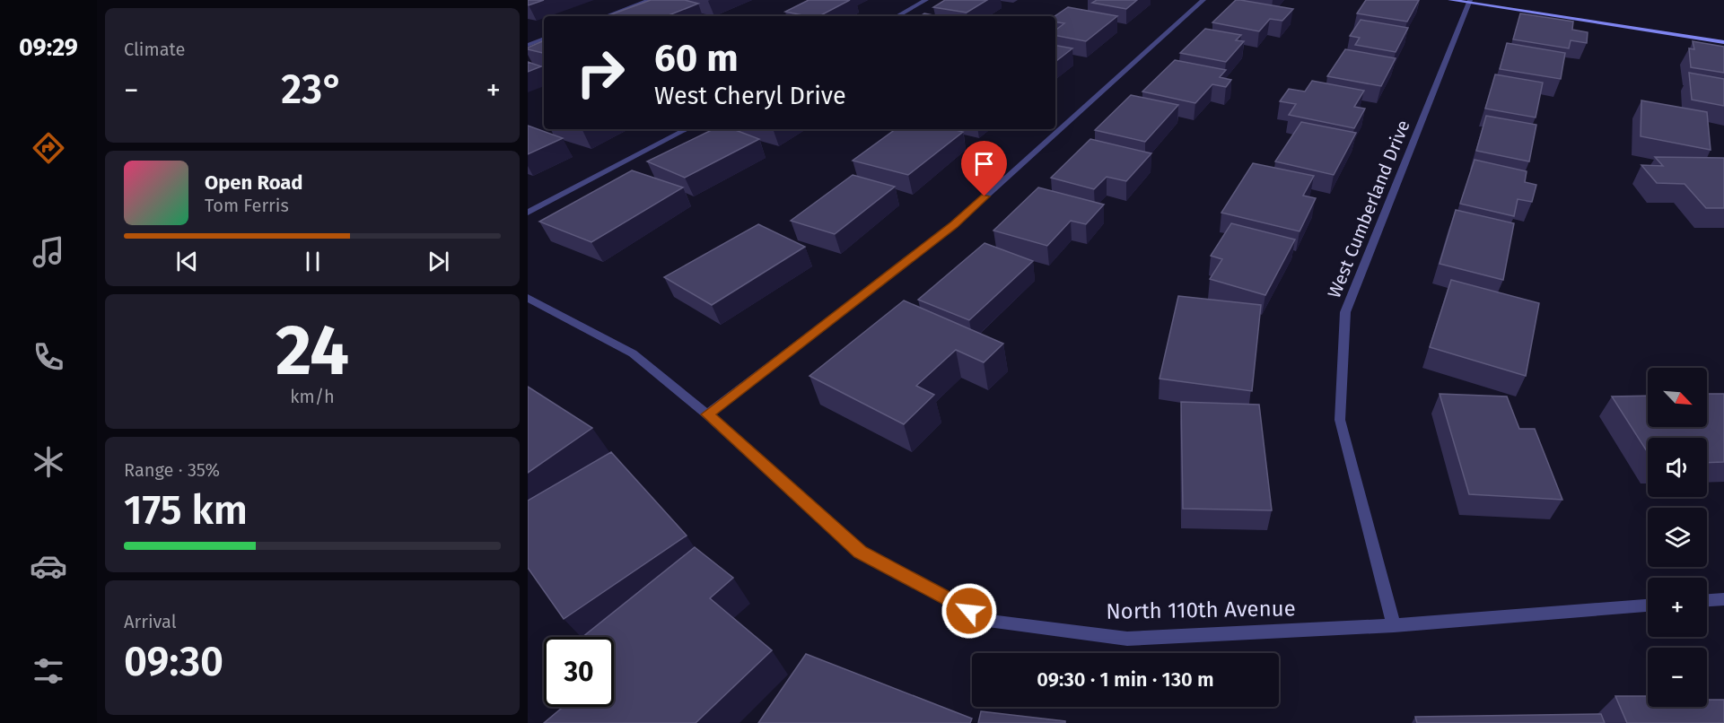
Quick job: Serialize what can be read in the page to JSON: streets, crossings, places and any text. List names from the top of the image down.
{
  "streets": {
    "street": ["West Cumberland Drive", "North 110th Avenue"]
  },
  "crossings": [
    ["West Cumberland Drive", "North 110th Avenue"]
  ],
  "north": "bottom right",
  "page": {
    "tabs": "09:29",
    "tile": [
      "Climate",
      ["24", "km/h"],
      ["Range · 35%", "175 km"],
      ["Arrival", "09:30"]
    ],
    "turn": ["60 m", "West Cheryl Drive"],
    "heat": ["−", "23°", "+"],
    "song": ["Open Road", "Tom Ferris"],
    "map_buttons": ["+", "−"],
    "limit": "30",
    "trip": "09:30 · 1 min · 130 m"
  }
}
